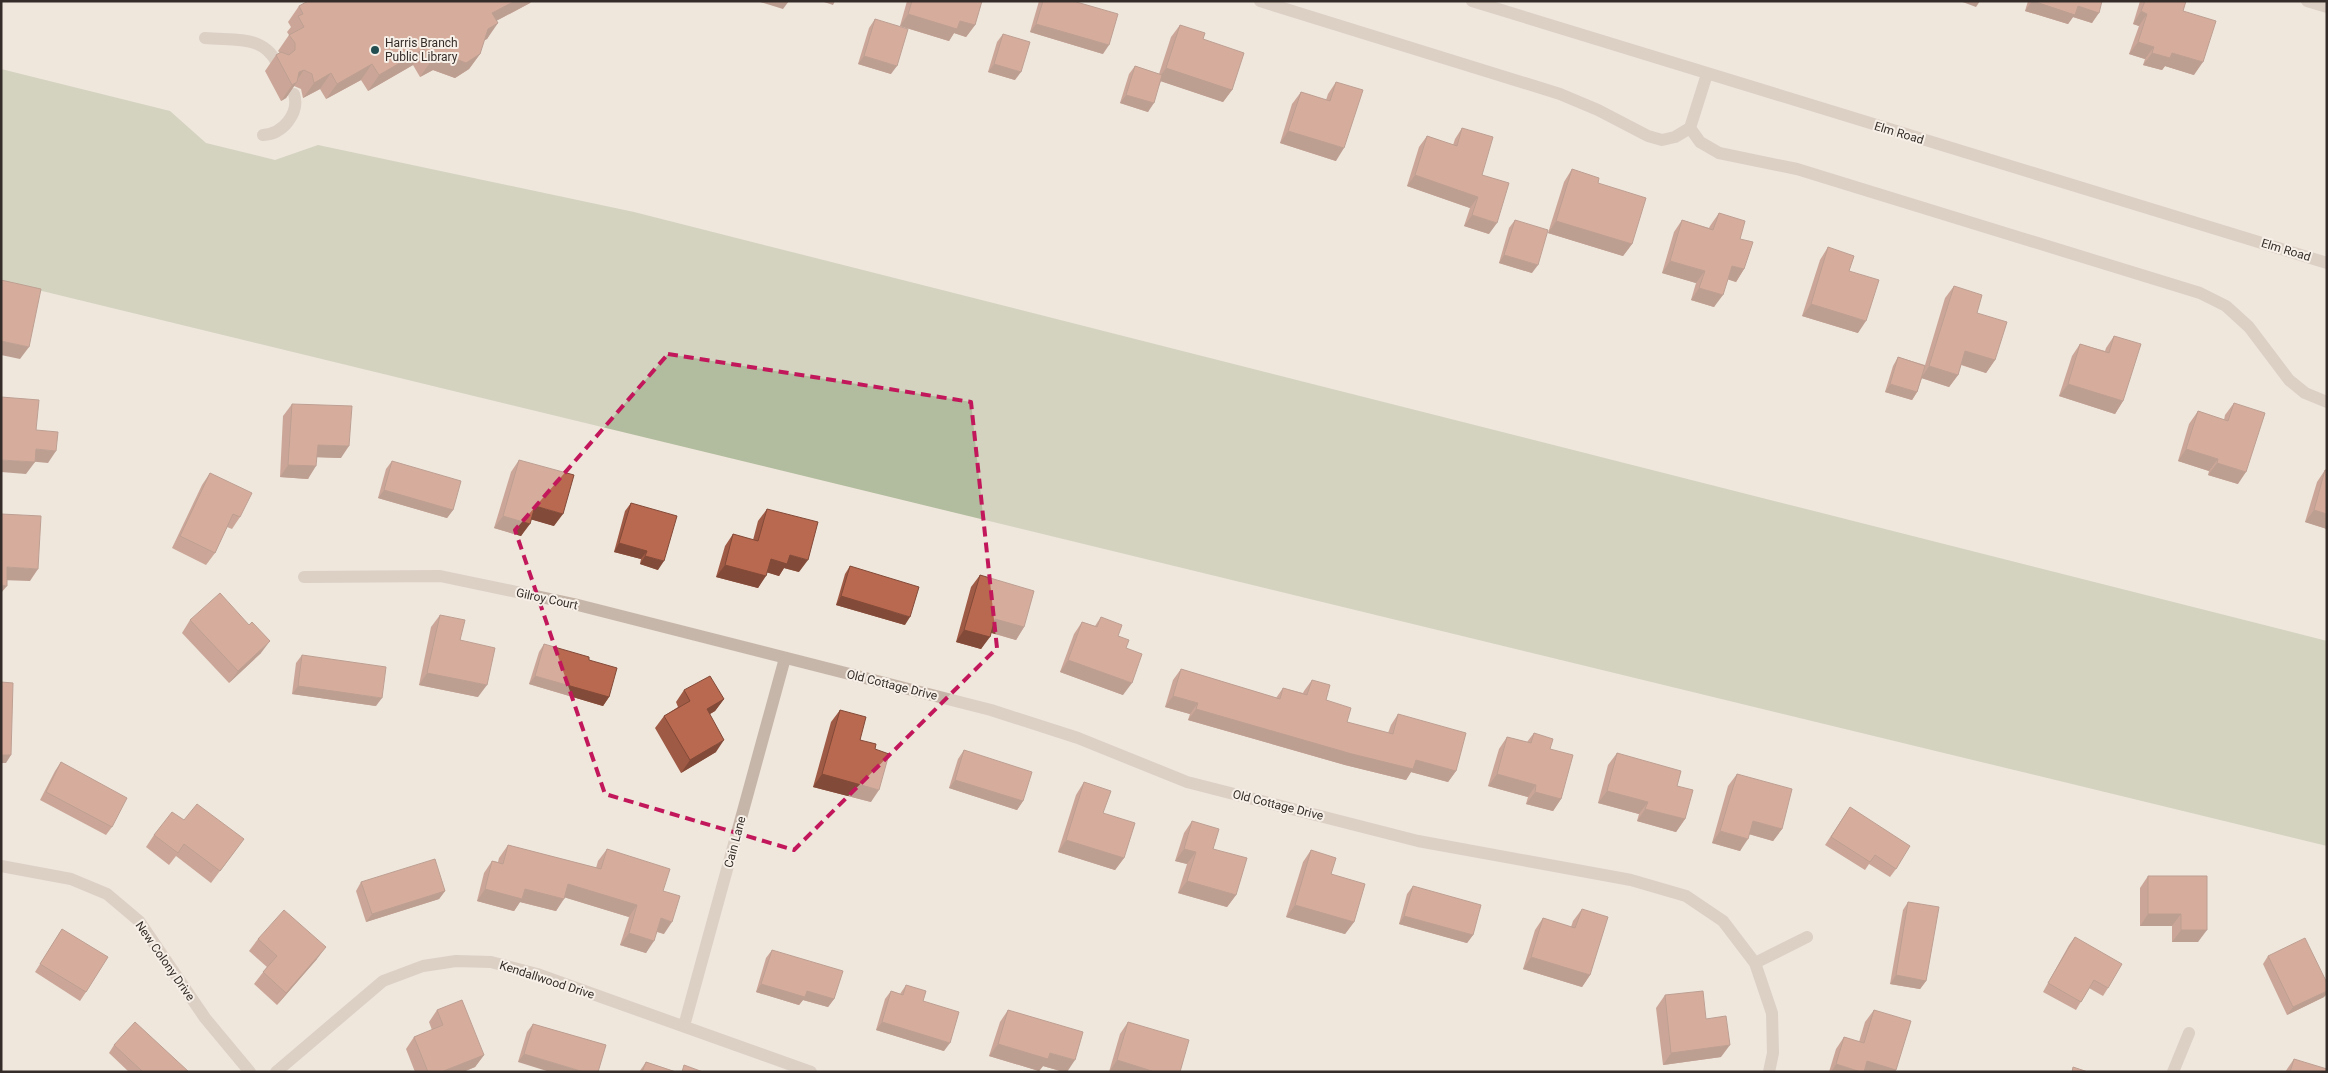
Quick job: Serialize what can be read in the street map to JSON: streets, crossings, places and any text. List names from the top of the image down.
{
  "streets": {
    "street": [
      "Elm Road",
      "Gilroy Court",
      "Old Cottage Drive",
      "Cain Lane",
      "New Colony Drive",
      "Kendallwood Drive"
    ]
  },
  "crossings": [
    ["Gilroy Court", "Old Cottage Drive"],
    ["Gilroy Court", "Cain Lane"],
    ["Old Cottage Drive", "Cain Lane"],
    ["Cain Lane", "Kendallwood Drive"]
  ],
  "places": ["Harris Branch Public Library"]
}
